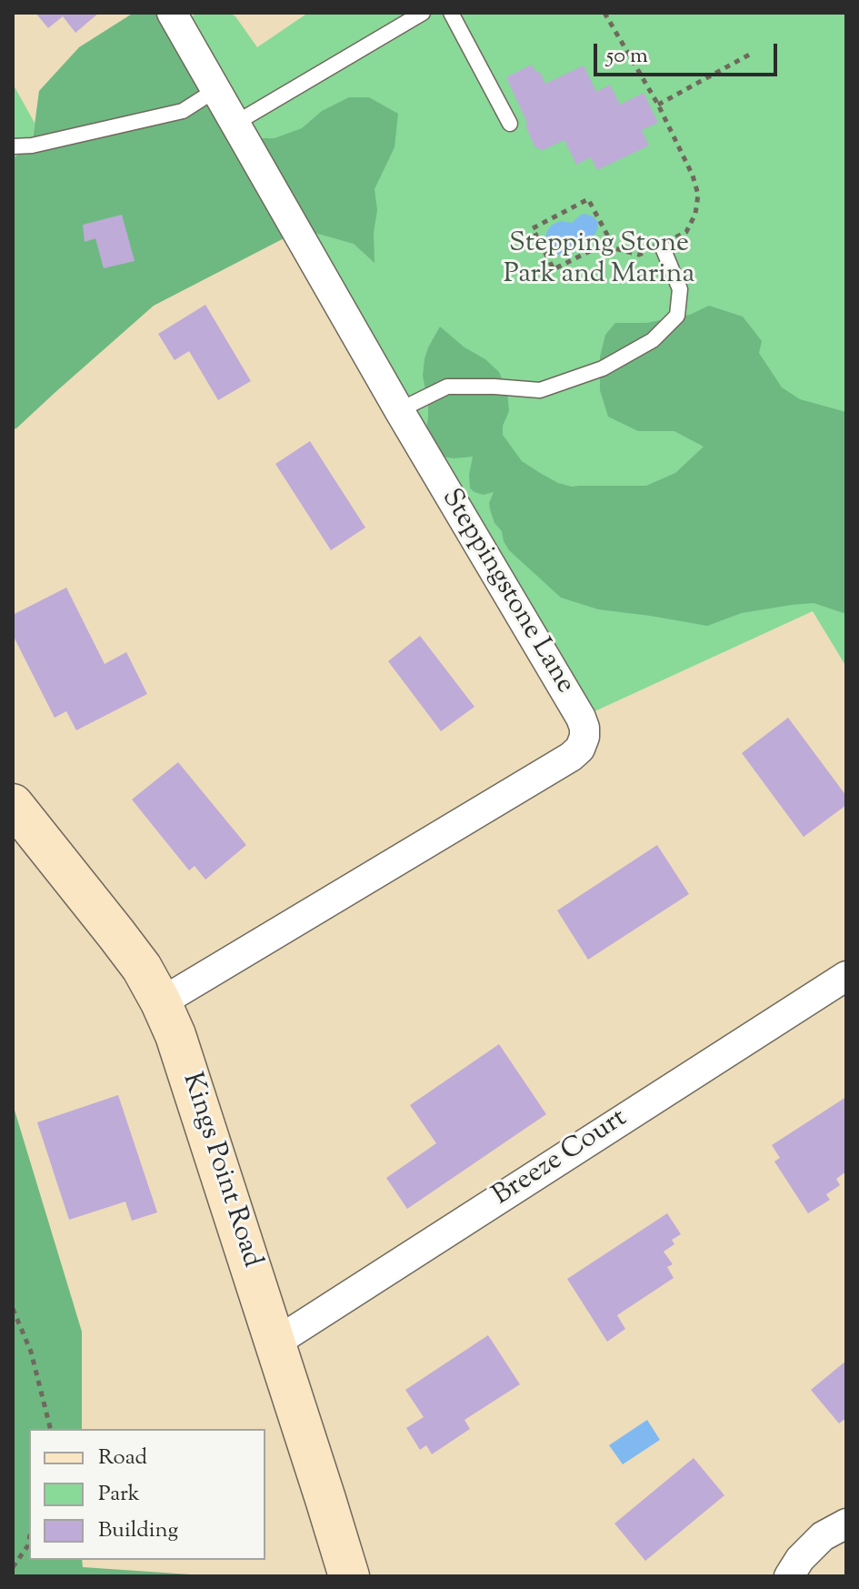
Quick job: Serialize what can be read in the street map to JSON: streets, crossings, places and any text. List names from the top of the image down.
{
  "streets": {
    "main road": ["Kings Point Road"],
    "street": ["Steppingstone Lane", "Breeze Court"]
  },
  "crossings": [
    ["Steppingstone Lane", "Kings Point Road"],
    ["Breeze Court", "Kings Point Road"]
  ],
  "parks": ["Stepping Stone Park and Marina"],
  "legend": ["Road", "Park", "Building"],
  "scale_bar": "50 m"
}
